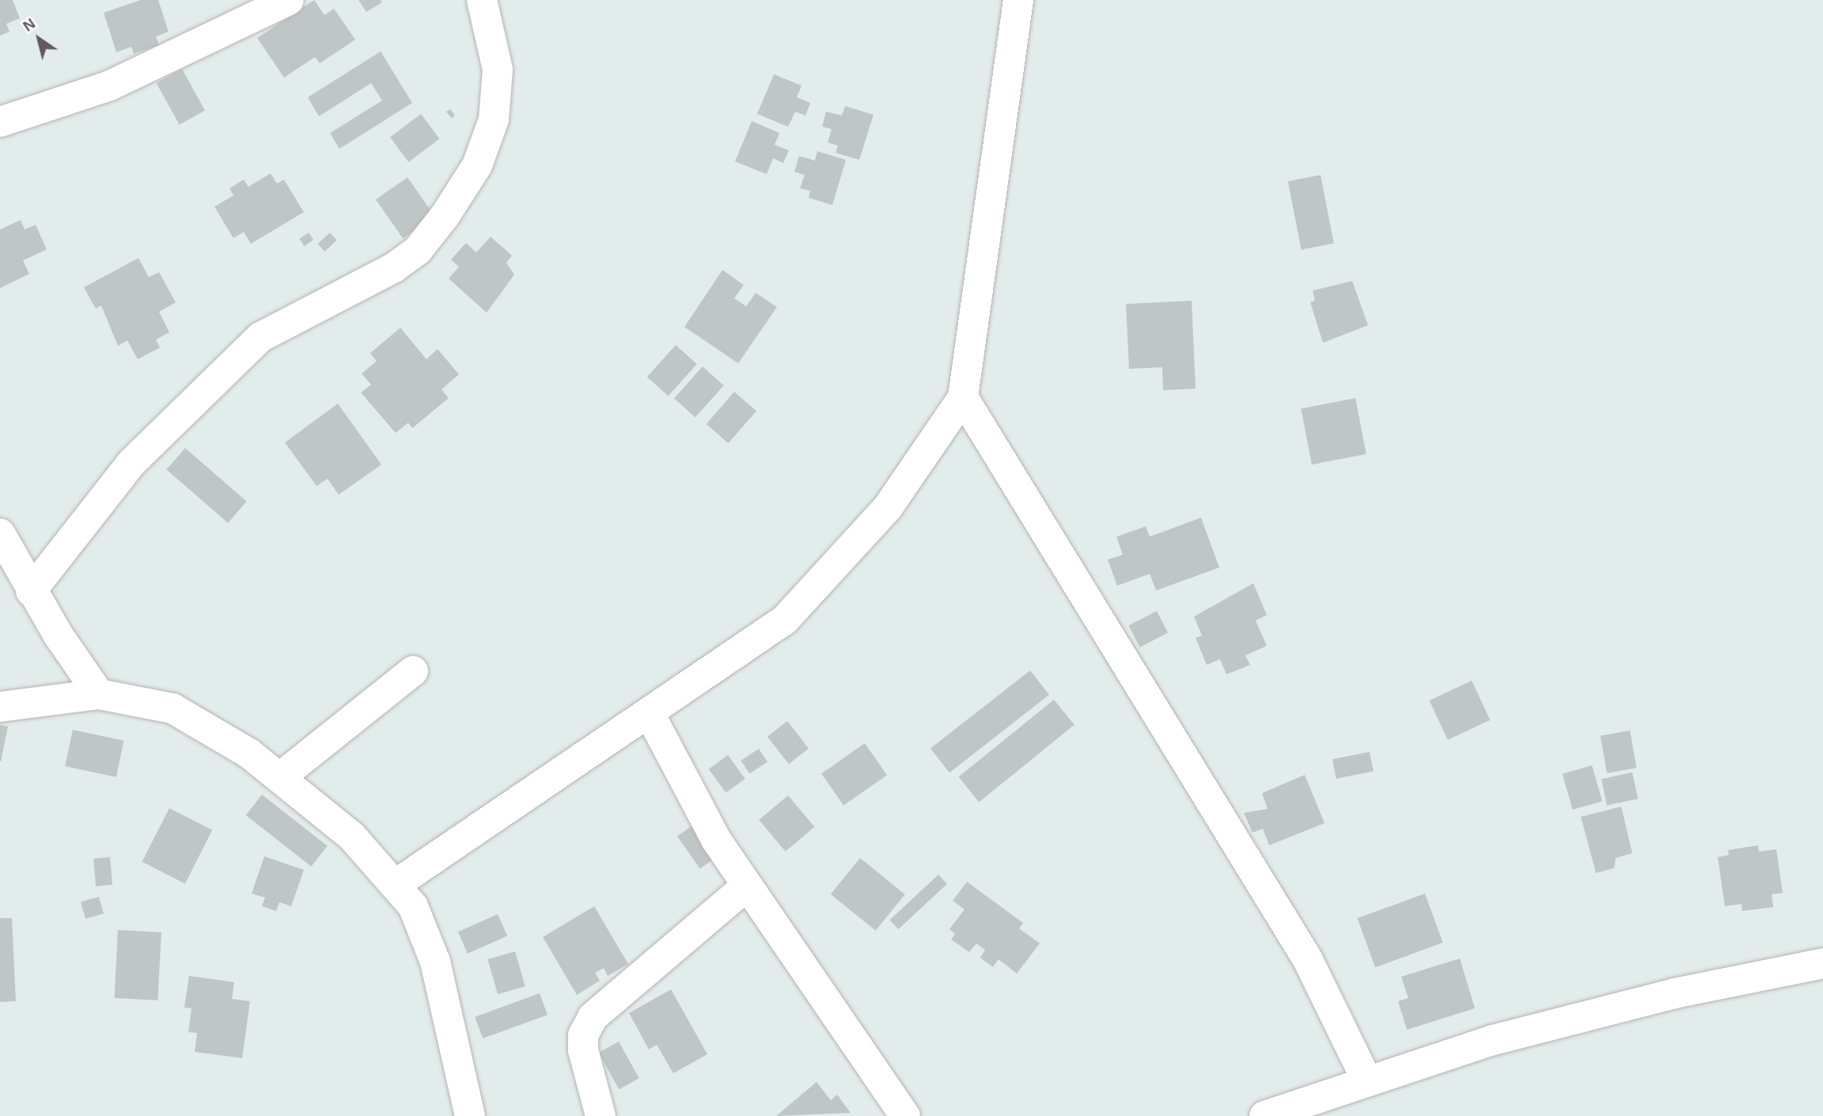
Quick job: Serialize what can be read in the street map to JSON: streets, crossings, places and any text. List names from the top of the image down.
{
  "north": "top left"
}
